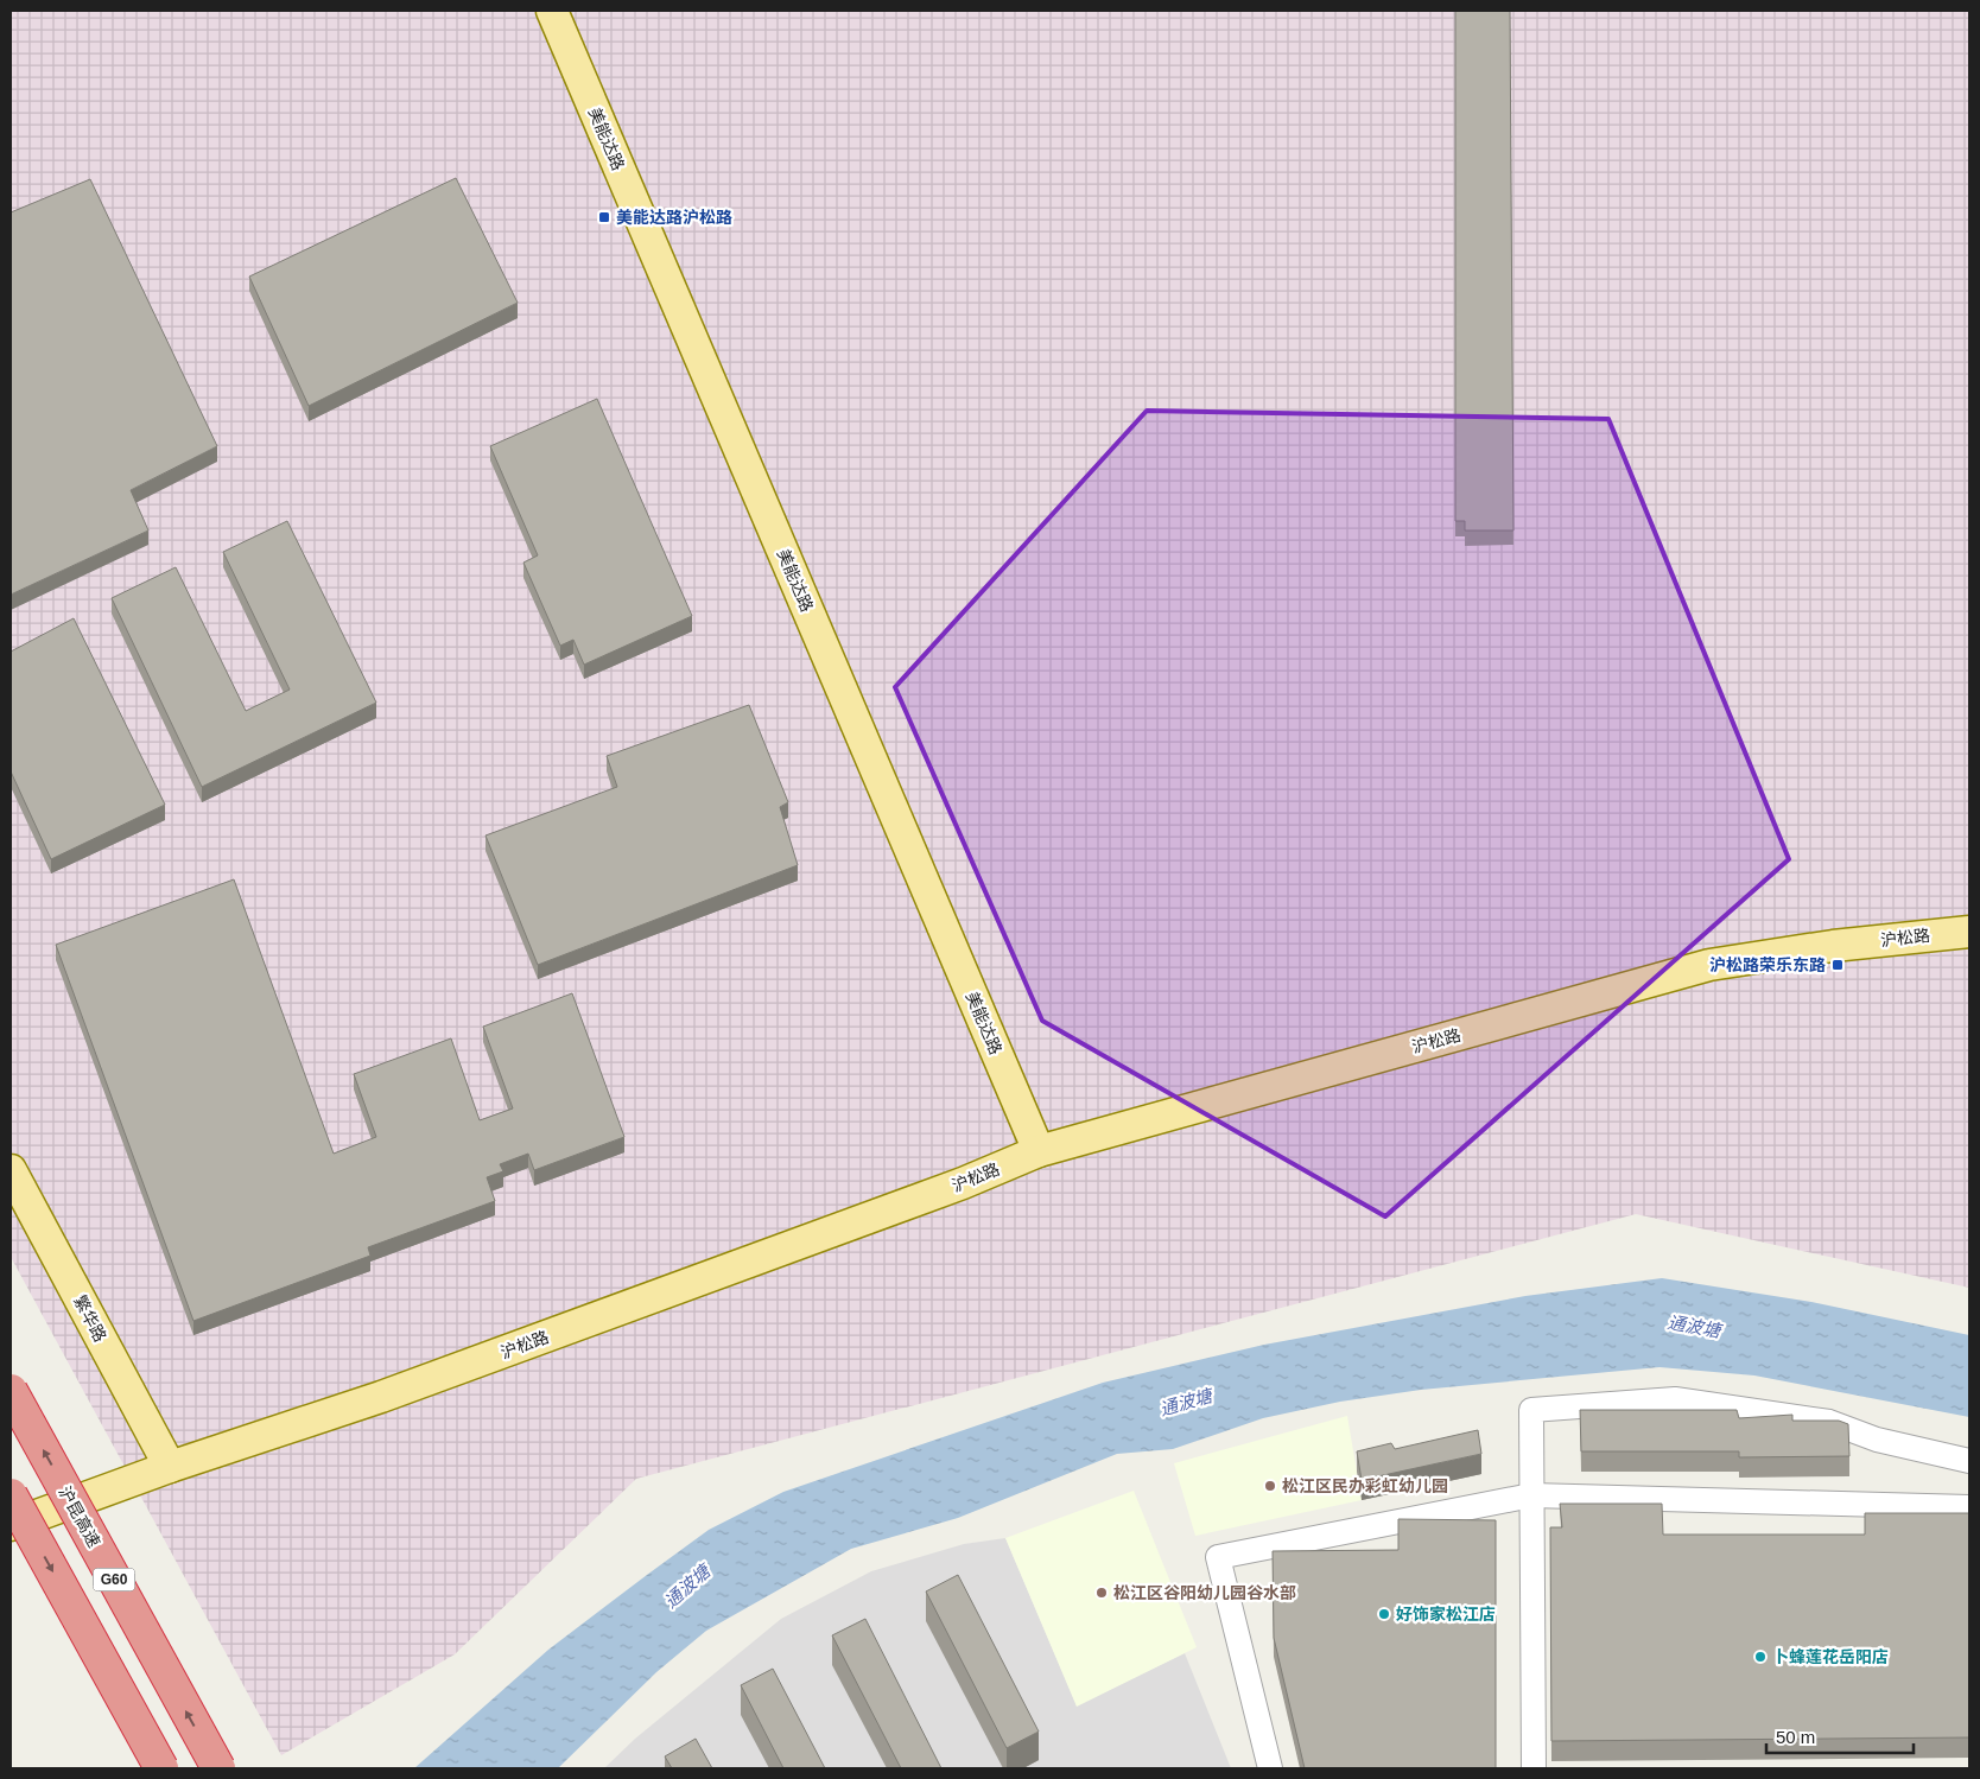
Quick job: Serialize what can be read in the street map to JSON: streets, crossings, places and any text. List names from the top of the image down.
{
  "streets": {
    "highway": ["沪昆高速", "G60"],
    "main road": ["美能达路", "沪松路", "繁华路"]
  },
  "crossings": [
    ["美能达路", "沪松路"],
    ["沪松路", "繁华路"]
  ],
  "water": ["通波塘"],
  "places": {
    "transit": ["美能达路沪松路", "沪松路荣乐东路"],
    "other": [
      "松江区民办彩虹幼儿园",
      "松江区谷阳幼儿园谷水部",
      "好饰家松江店",
      "卜蜂莲花岳阳店"
    ]
  },
  "scale_bar": "50 m"
}
